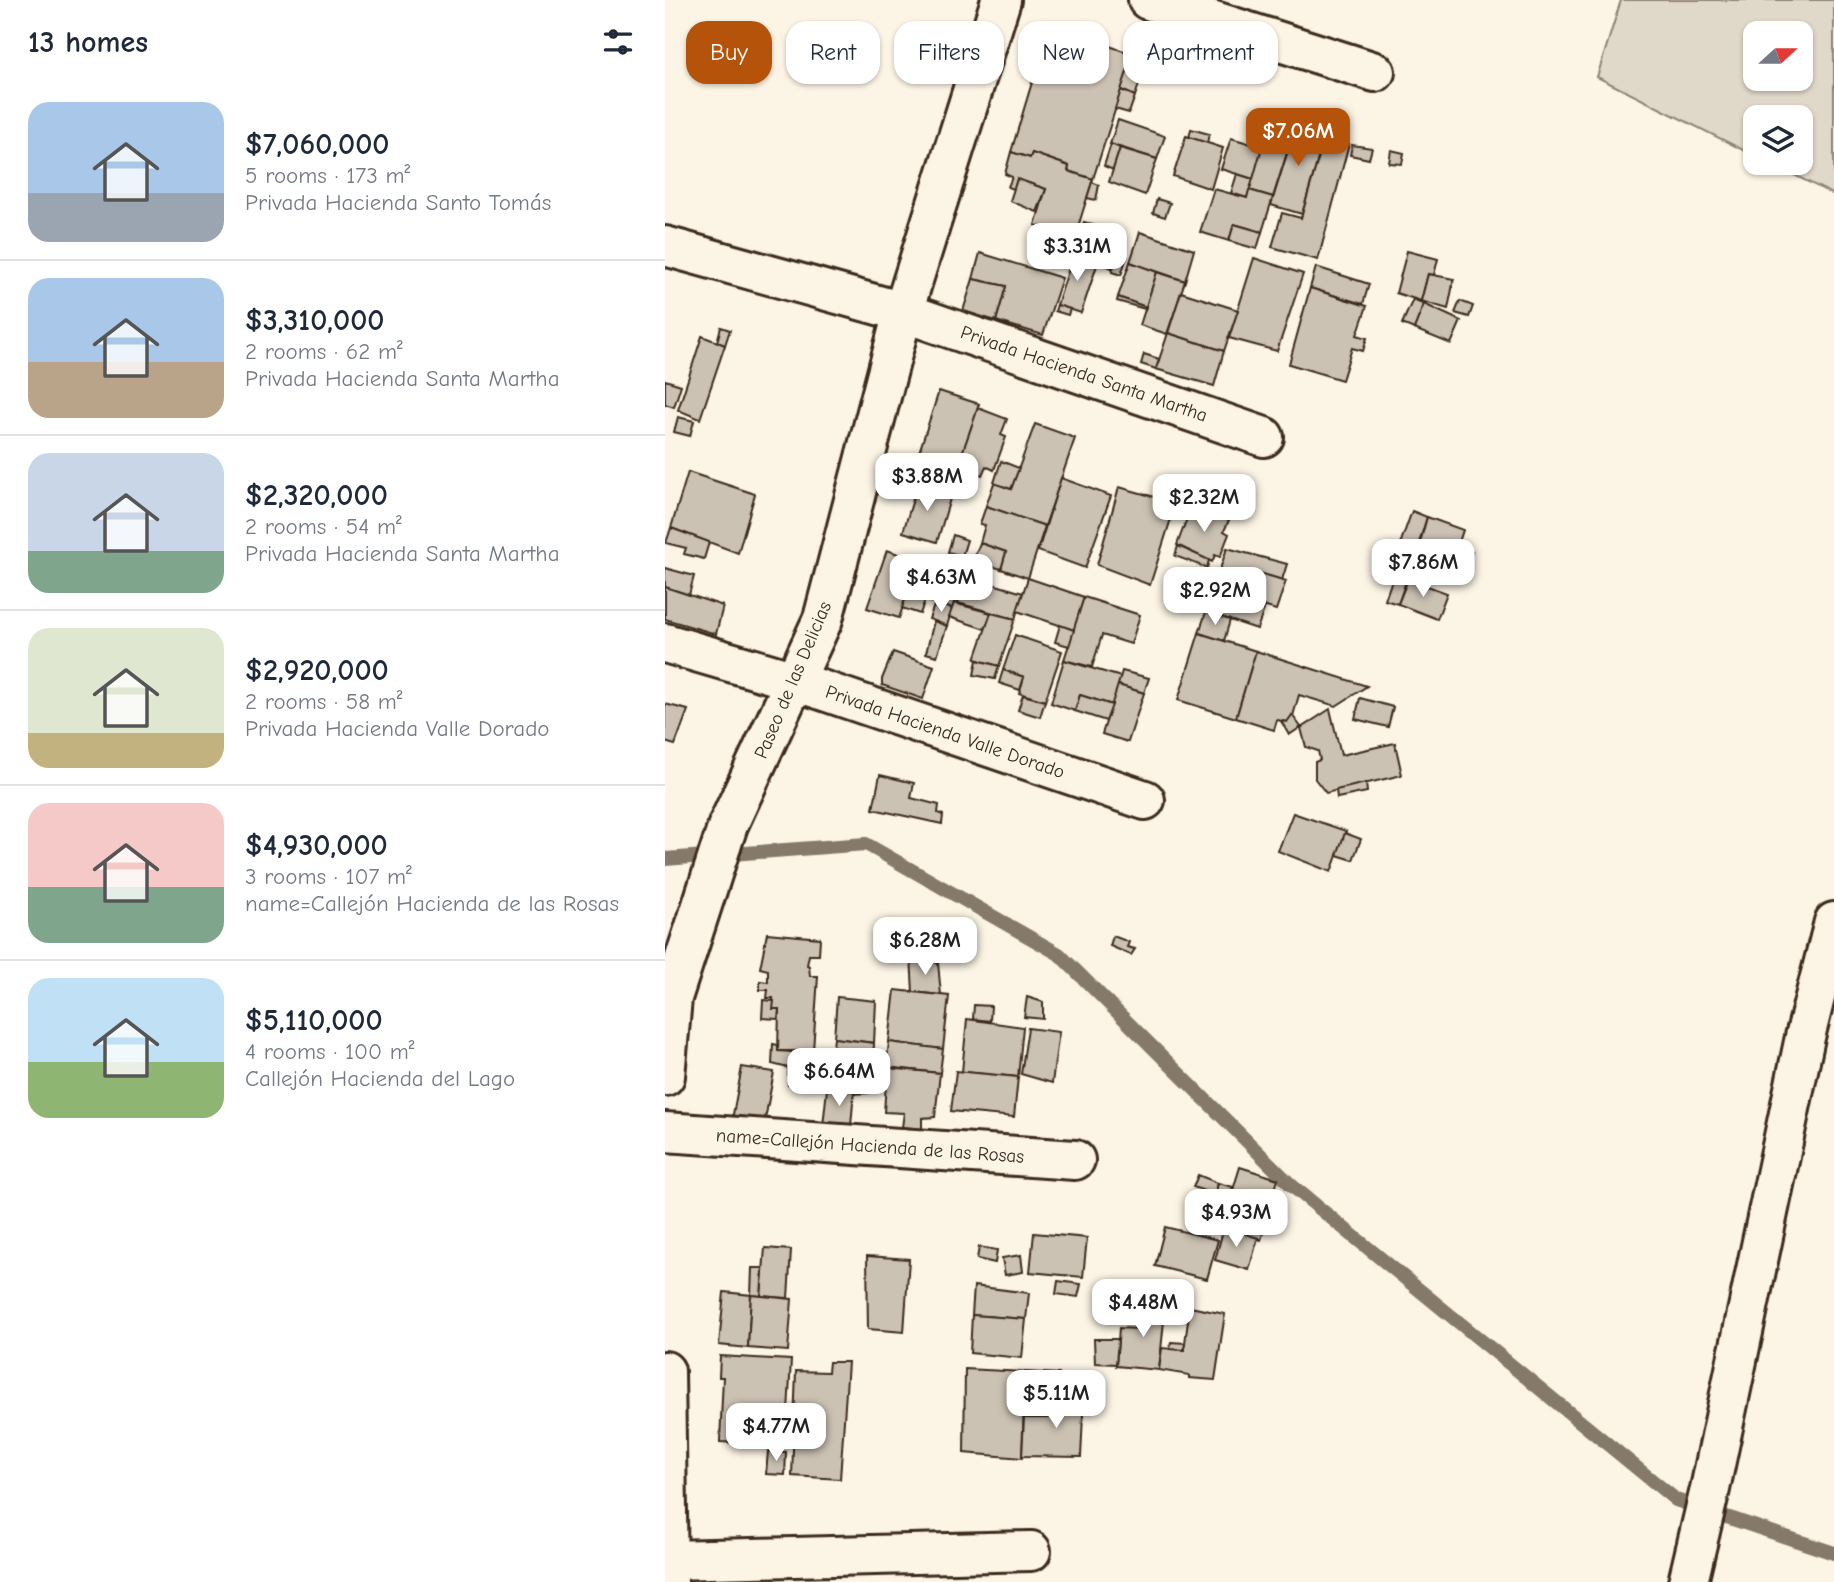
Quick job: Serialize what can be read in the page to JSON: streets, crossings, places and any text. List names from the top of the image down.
{
  "streets": {
    "street": [
      "Privada Hacienda Santa Martha",
      "Paseo de las Delicias",
      "Privada Hacienda Valle Dorado",
      "name=Callejón Hacienda de las Rosas"
    ]
  },
  "crossings": [
    ["Privada Hacienda Santa Martha", "Paseo de las Delicias"],
    ["Paseo de las Delicias", "Privada Hacienda Valle Dorado"]
  ],
  "north": "right",
  "page": {
    "heading": "13 homes",
    "chip": [
      "Buy",
      "Rent",
      "Filters",
      "New",
      "Apartment"
    ],
    "list": [
      {
        "name": "$7,060,000",
        "note": "5 rooms · 173 m² · Privada Hacienda Santo Tomás"
      },
      {
        "name": "$3,310,000",
        "note": "2 rooms · 62 m² · Privada Hacienda Santa Martha"
      },
      {
        "name": "$2,320,000",
        "note": "2 rooms · 54 m² · Privada Hacienda Santa Martha"
      },
      {
        "name": "$2,920,000",
        "note": "2 rooms · 58 m² · Privada Hacienda Valle Dorado"
      },
      {
        "name": "$4,930,000",
        "note": "3 rooms · 107 m² · name=Callejón Hacienda de las Rosas"
      },
      {
        "name": "$5,110,000",
        "note": "4 rooms · 100 m² · Callejón Hacienda del Lago"
      }
    ],
    "price": [
      "$7.06M",
      "$3.31M",
      "$3.88M",
      "$2.32M",
      "$7.86M",
      "$4.63M",
      "$2.92M",
      "$6.28M",
      "$6.64M",
      "$4.93M",
      "$4.48M",
      "$5.11M",
      "$4.77M"
    ]
  }
}
